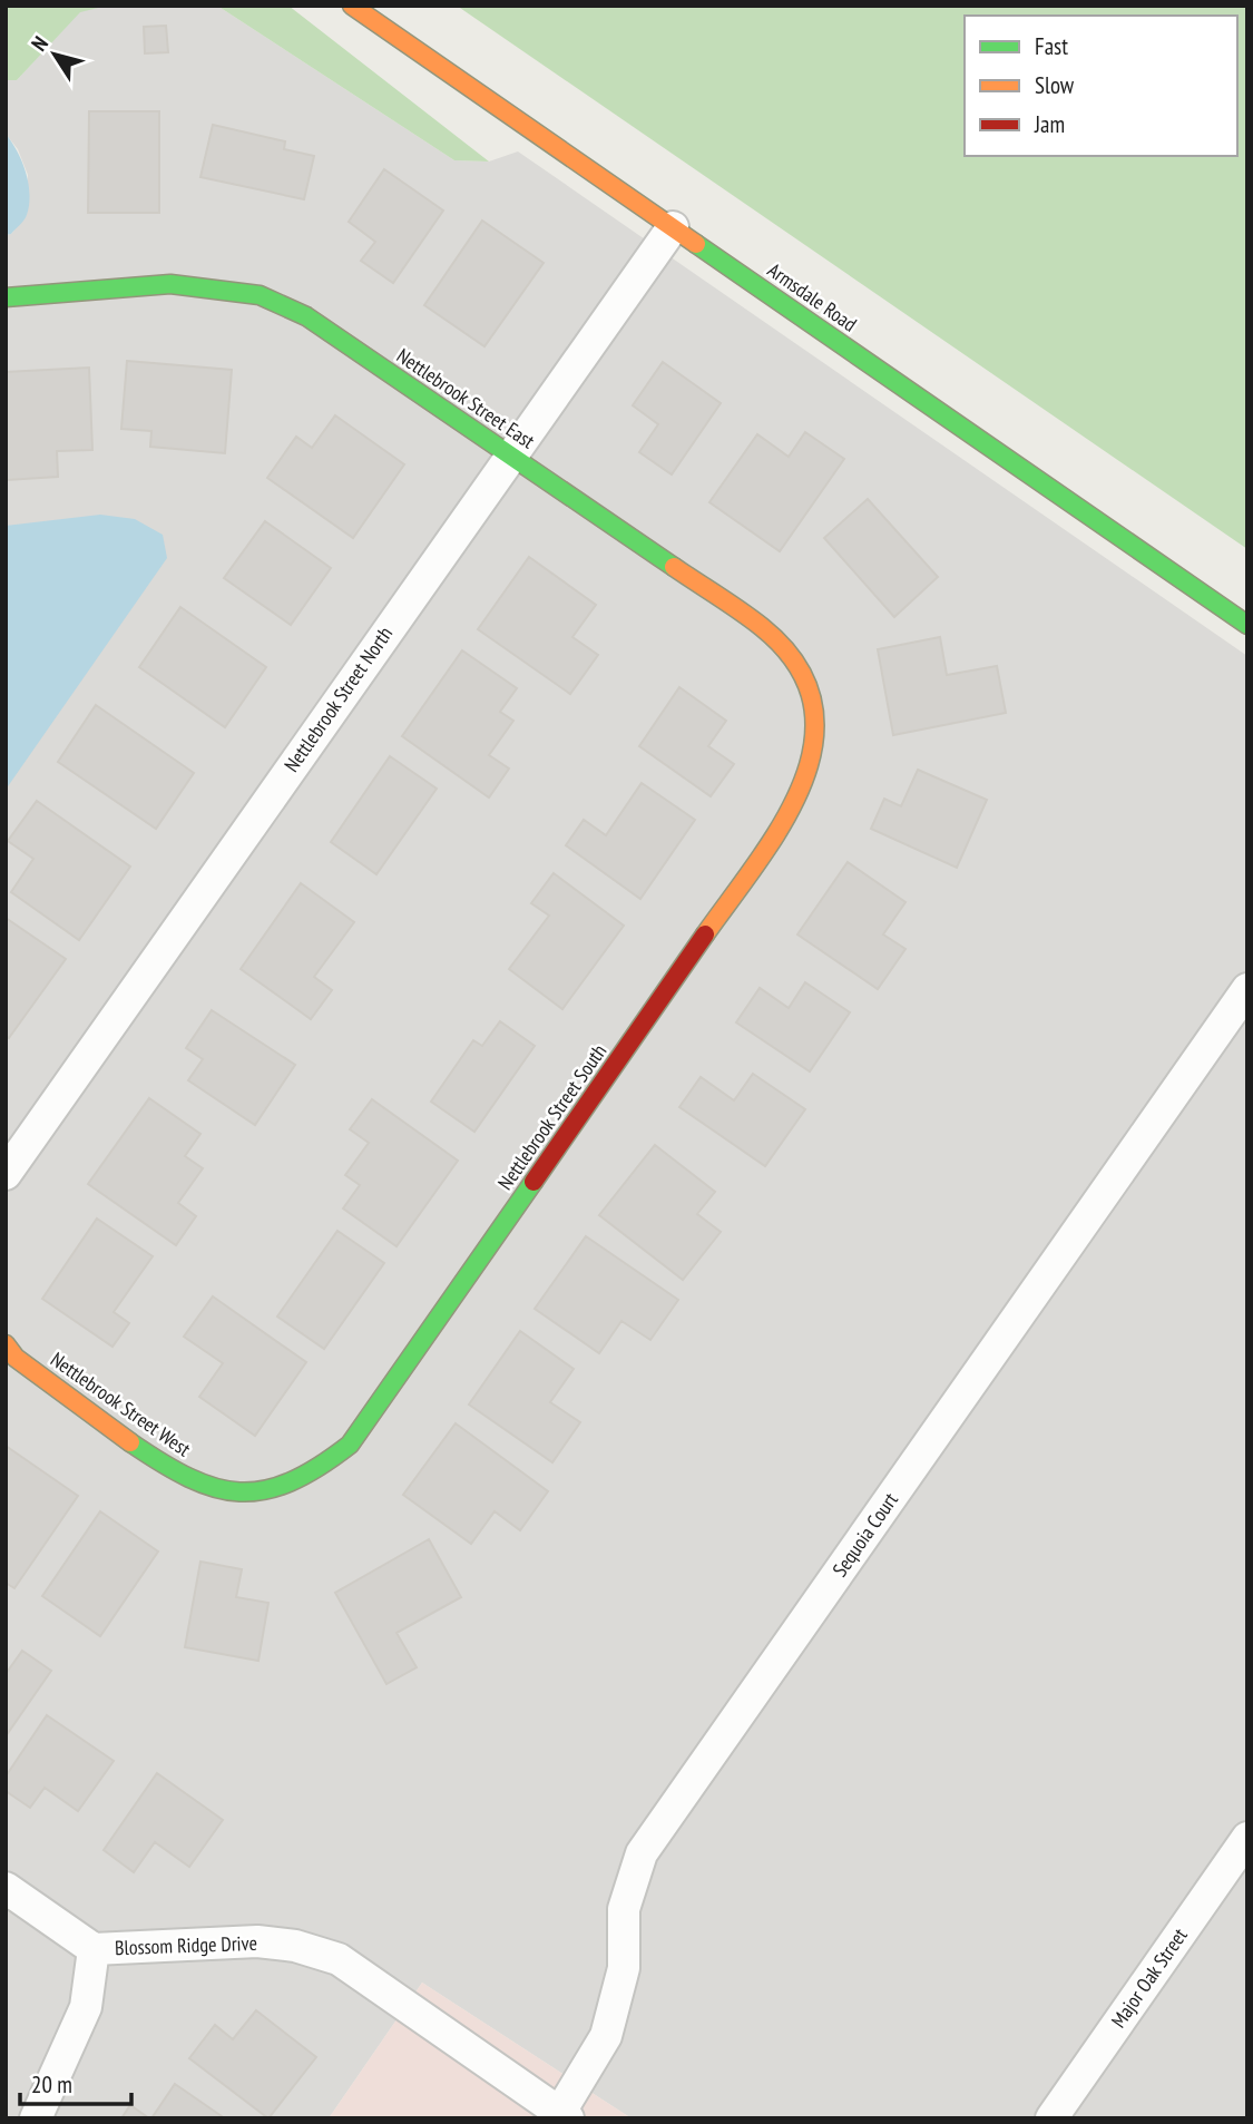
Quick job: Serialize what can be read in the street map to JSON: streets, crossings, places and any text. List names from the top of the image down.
{
  "streets": {
    "street": [
      "Armsdale Road",
      "Nettlebrook Street East",
      "Nettlebrook Street North",
      "Nettlebrook Street South",
      "Nettlebrook Street West",
      "Sequoia Court",
      "Blossom Ridge Drive",
      "Major Oak Street"
    ]
  },
  "crossings": [
    ["Armsdale Road", "Nettlebrook Street North"],
    ["Nettlebrook Street East", "Nettlebrook Street North"],
    ["Nettlebrook Street East", "Nettlebrook Street South"],
    ["Nettlebrook Street South", "Nettlebrook Street West"],
    ["Sequoia Court", "Blossom Ridge Drive"]
  ],
  "legend": ["Fast", "Slow", "Jam"],
  "scale_bar": "20 m",
  "north": "top left"
}
